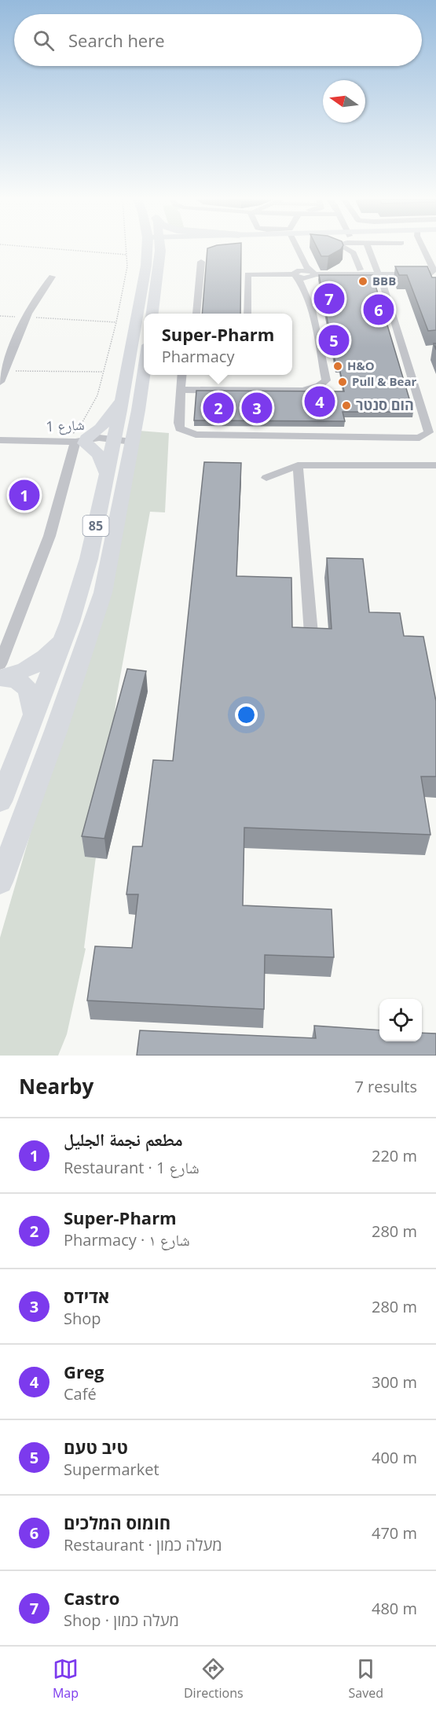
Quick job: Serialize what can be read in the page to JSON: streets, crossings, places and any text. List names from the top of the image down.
{
  "streets": {
    "highway": ["85"],
    "street": ["شارع 1"]
  },
  "crossings": [
    ["شارع 1", "85"]
  ],
  "places": [
    "BBB",
    "H&O",
    "Pull & Bear",
    "הום סנטר"
  ],
  "north": "left",
  "page": {
    "search": "Search here",
    "pins": [
      "7",
      "6",
      "5",
      "4",
      "2",
      "3",
      "1"
    ],
    "popup": ["Super-Pharm", "Pharmacy"],
    "heading": ["Nearby", "7 results"],
    "list": [
      {
        "mark": "1",
        "name": "مطعم نجمة الجليل",
        "note": "Restaurant · شارع 1",
        "value": "220 m"
      },
      {
        "mark": "2",
        "name": "Super-Pharm",
        "note": "Pharmacy · شارع ١",
        "value": "280 m"
      },
      {
        "mark": "3",
        "name": "אדידס",
        "note": "Shop",
        "value": "280 m"
      },
      {
        "mark": "4",
        "name": "Greg",
        "note": "Café",
        "value": "300 m"
      },
      {
        "mark": "5",
        "name": "טיב טעם",
        "note": "Supermarket",
        "value": "400 m"
      },
      {
        "mark": "6",
        "name": "חומוס המלכים",
        "note": "Restaurant · מעלה כמון",
        "value": "470 m"
      },
      {
        "mark": "7",
        "name": "Castro",
        "note": "Shop · מעלה כמון",
        "value": "480 m"
      }
    ],
    "nav": ["Map", "Directions", "Saved"]
  }
}
